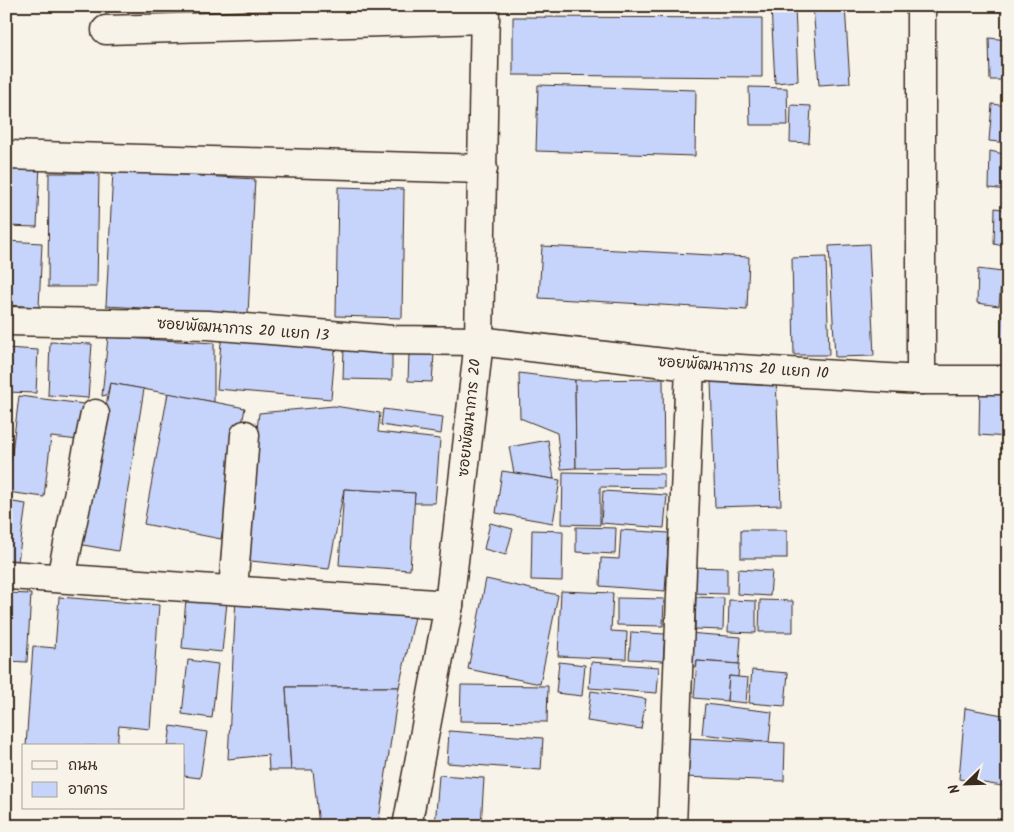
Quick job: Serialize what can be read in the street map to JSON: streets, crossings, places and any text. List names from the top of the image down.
{
  "streets": {
    "street": ["ซอยพัฒนาการ 20 แยก 13", "ซอยพัฒนาการ 20 แยก 10", "ซอยพัฒนาการ 20"]
  },
  "crossings": [
    ["ซอยพัฒนาการ 20 แยก 13", "ซอยพัฒนาการ 20 แยก 10"],
    ["ซอยพัฒนาการ 20 แยก 13", "ซอยพัฒนาการ 20"],
    ["ซอยพัฒนาการ 20 แยก 10", "ซอยพัฒนาการ 20"]
  ],
  "legend": ["ถนน", "อาคาร"],
  "north": "bottom left"
}
